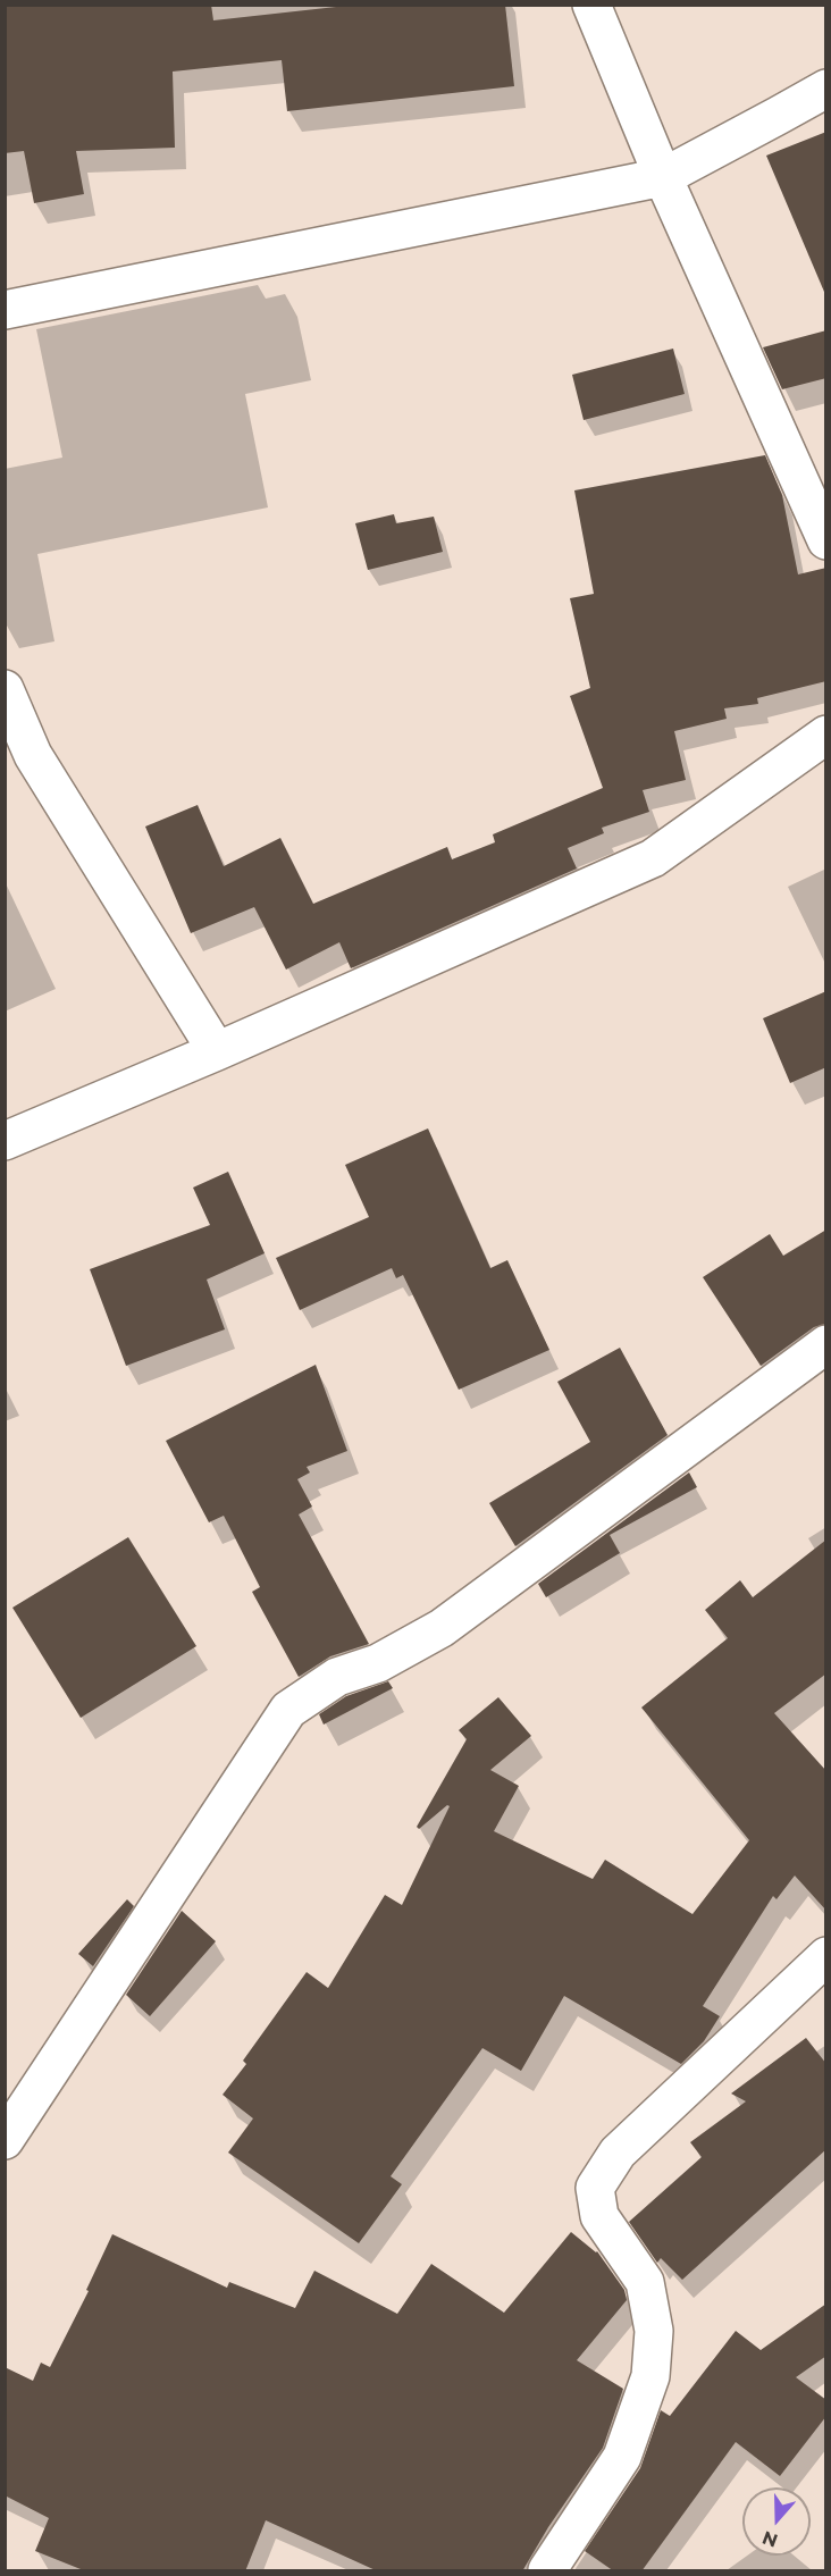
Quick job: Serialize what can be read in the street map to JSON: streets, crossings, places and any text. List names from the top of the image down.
{
  "north": "bottom"
}
